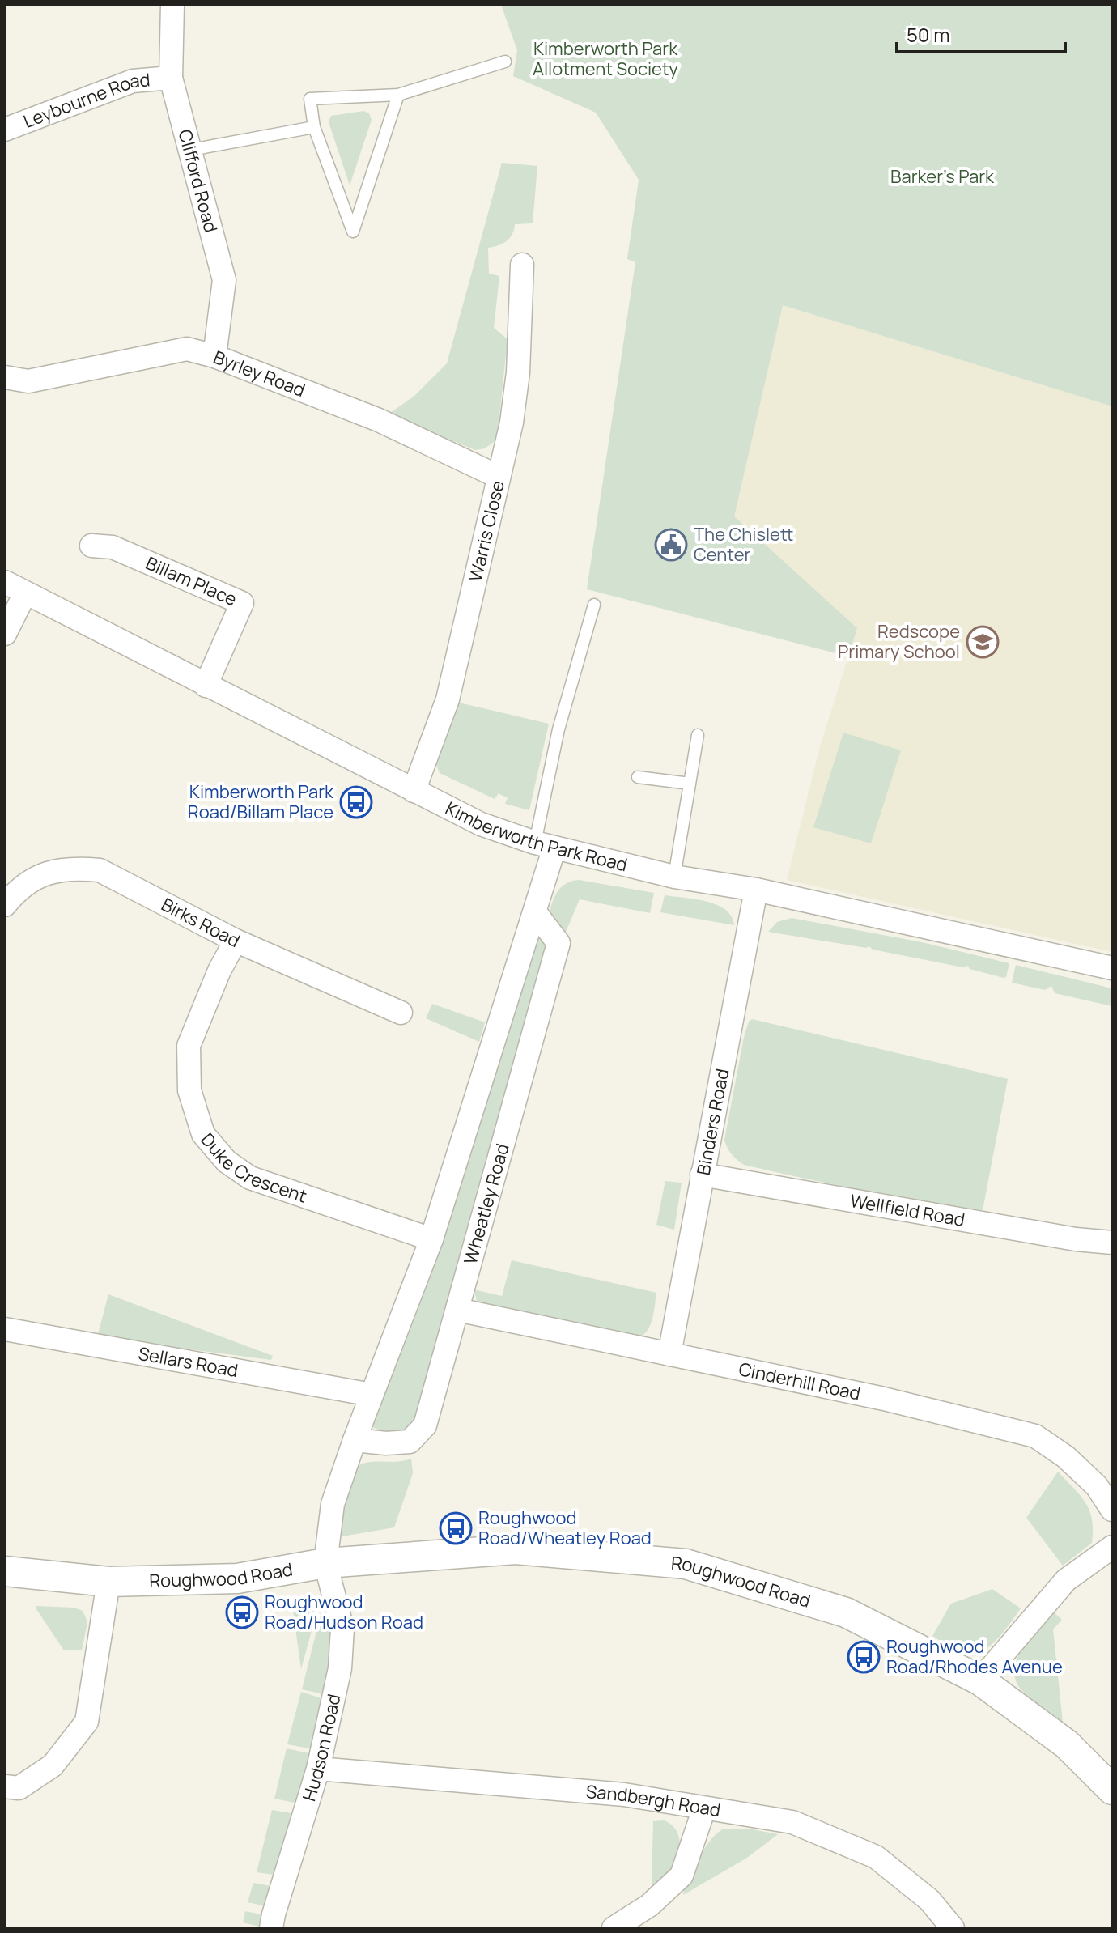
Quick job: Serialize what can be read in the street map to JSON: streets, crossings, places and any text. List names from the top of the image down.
{
  "streets": {
    "street": [
      "Leybourne Road",
      "Clifford Road",
      "Byrley Road",
      "Warris Close",
      "Billam Place",
      "Kimberworth Park Road",
      "Birks Road",
      "Binders Road",
      "Duke Crescent",
      "Wheatley Road",
      "Wellfield Road",
      "Sellars Road",
      "Cinderhill Road",
      "Roughwood Road",
      "Hudson Road",
      "Sandbergh Road"
    ]
  },
  "crossings": [
    ["Leybourne Road", "Clifford Road"],
    ["Clifford Road", "Byrley Road"],
    ["Byrley Road", "Warris Close"],
    ["Warris Close", "Kimberworth Park Road"],
    ["Billam Place", "Kimberworth Park Road"],
    ["Kimberworth Park Road", "Binders Road"],
    ["Birks Road", "Duke Crescent"],
    ["Binders Road", "Wellfield Road"],
    ["Binders Road", "Cinderhill Road"],
    ["Wheatley Road", "Cinderhill Road"],
    ["Roughwood Road", "Hudson Road"],
    ["Hudson Road", "Sandbergh Road"]
  ],
  "parks": ["Kimberworth Park Allotment Society", "Barker's Park"],
  "places": {
    "public building": ["The Chislett Center"],
    "school or university": ["Redscope Primary School"],
    "bus stop": [
      "Kimberworth Park Road/Billam Place",
      "Roughwood Road/Wheatley Road",
      "Roughwood Road/Hudson Road",
      "Roughwood Road/Rhodes Avenue"
    ]
  },
  "scale_bar": "50 m"
}
